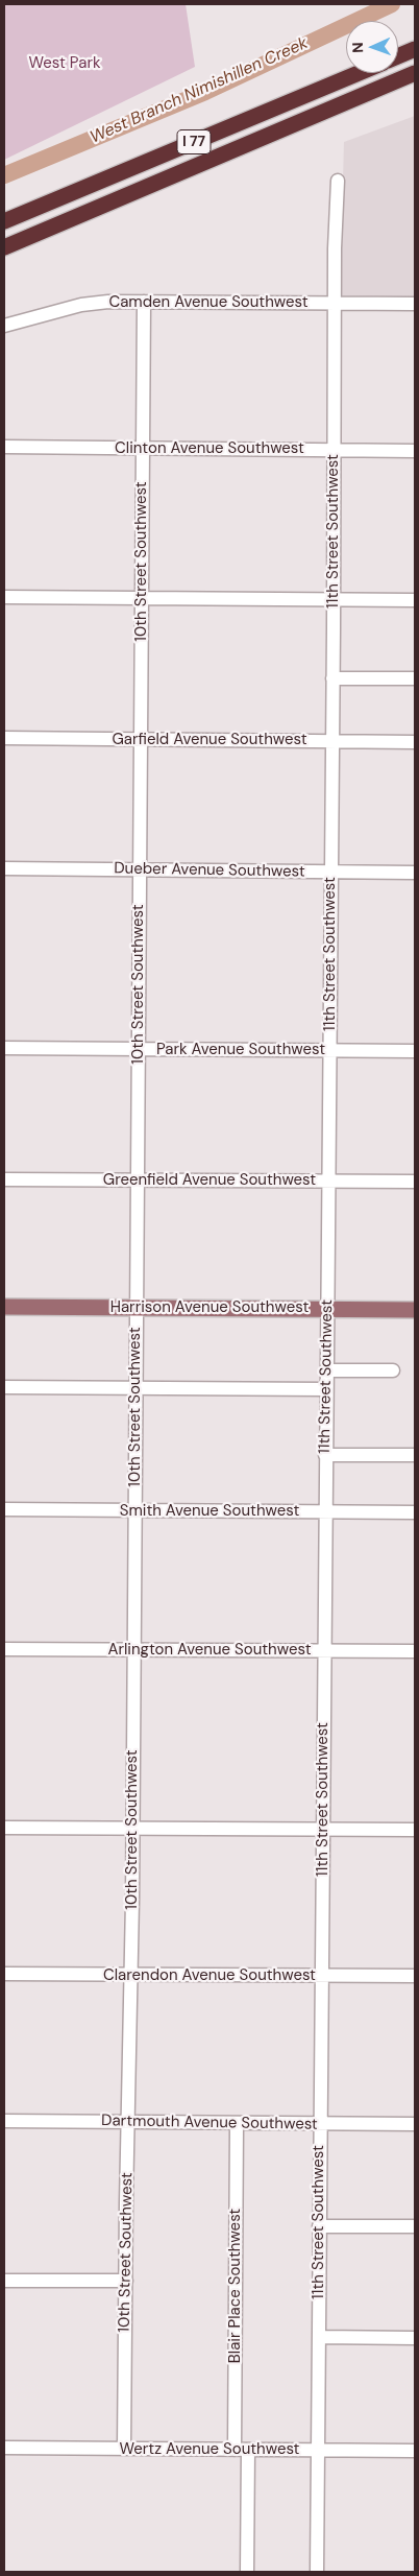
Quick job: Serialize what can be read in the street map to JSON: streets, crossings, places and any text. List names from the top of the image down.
{
  "streets": {
    "highway": ["I 77"],
    "main road": ["Harrison Avenue Southwest"],
    "street": [
      "Camden Avenue Southwest",
      "Clinton Avenue Southwest",
      "11th Street Southwest",
      "10th Street Southwest",
      "Garfield Avenue Southwest",
      "Dueber Avenue Southwest",
      "Park Avenue Southwest",
      "Greenfield Avenue Southwest",
      "Smith Avenue Southwest",
      "Arlington Avenue Southwest",
      "Clarendon Avenue Southwest",
      "Dartmouth Avenue Southwest",
      "Blair Place Southwest",
      "Wertz Avenue Southwest"
    ]
  },
  "crossings": [
    ["Camden Avenue Southwest", "11th Street Southwest"],
    ["Camden Avenue Southwest", "10th Street Southwest"],
    ["Clinton Avenue Southwest", "11th Street Southwest"],
    ["Clinton Avenue Southwest", "10th Street Southwest"],
    ["11th Street Southwest", "Garfield Avenue Southwest"],
    ["11th Street Southwest", "Dueber Avenue Southwest"],
    ["11th Street Southwest", "Park Avenue Southwest"],
    ["11th Street Southwest", "Greenfield Avenue Southwest"],
    ["11th Street Southwest", "Harrison Avenue Southwest"],
    ["11th Street Southwest", "Smith Avenue Southwest"],
    ["11th Street Southwest", "Arlington Avenue Southwest"],
    ["11th Street Southwest", "Clarendon Avenue Southwest"],
    ["11th Street Southwest", "Dartmouth Avenue Southwest"],
    ["11th Street Southwest", "Wertz Avenue Southwest"],
    ["10th Street Southwest", "Garfield Avenue Southwest"],
    ["10th Street Southwest", "Dueber Avenue Southwest"],
    ["10th Street Southwest", "Park Avenue Southwest"],
    ["10th Street Southwest", "Greenfield Avenue Southwest"],
    ["10th Street Southwest", "Harrison Avenue Southwest"],
    ["10th Street Southwest", "Smith Avenue Southwest"],
    ["10th Street Southwest", "Arlington Avenue Southwest"],
    ["10th Street Southwest", "Clarendon Avenue Southwest"],
    ["10th Street Southwest", "Dartmouth Avenue Southwest"],
    ["10th Street Southwest", "Wertz Avenue Southwest"],
    ["Dartmouth Avenue Southwest", "Blair Place Southwest"],
    ["Blair Place Southwest", "Wertz Avenue Southwest"]
  ],
  "water": ["West Branch Nimishillen Creek"],
  "parks": ["West Park"],
  "north": "left"
}
